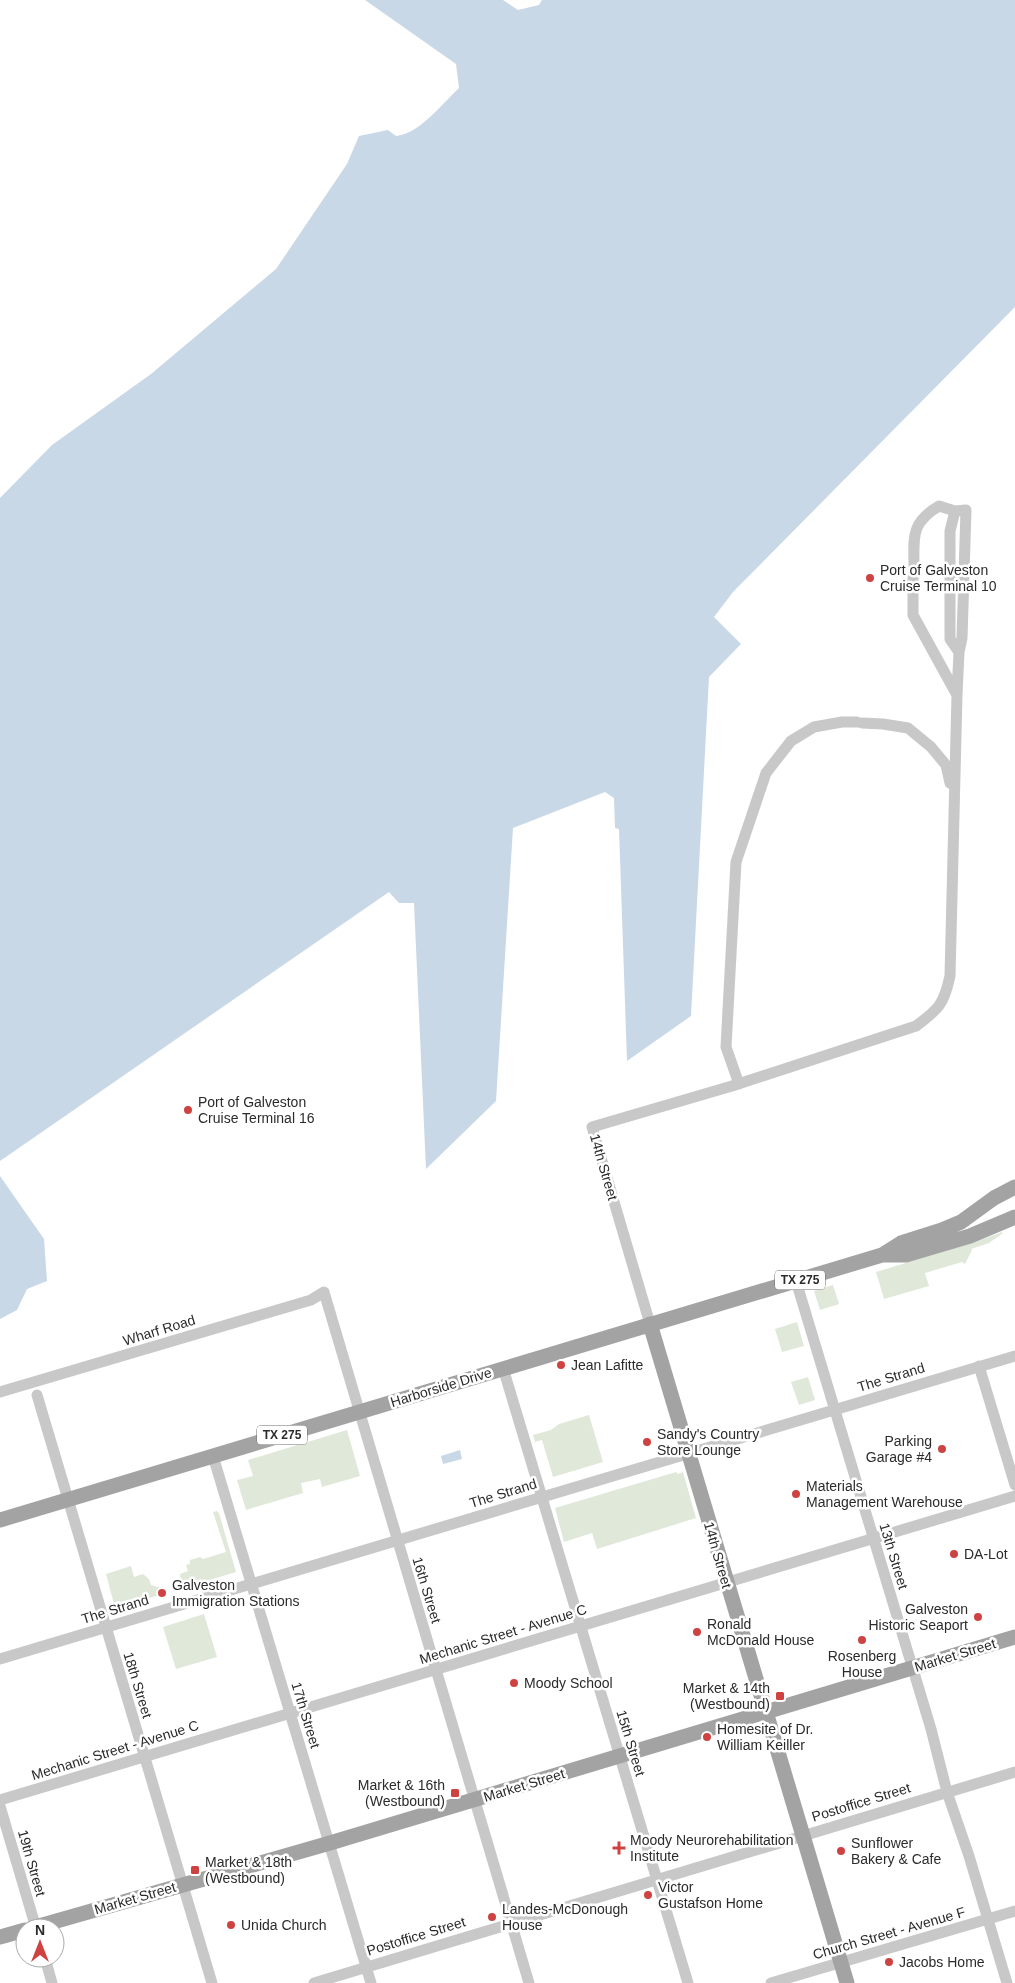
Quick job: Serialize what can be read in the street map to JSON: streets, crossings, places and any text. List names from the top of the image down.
{
  "streets": {
    "main road": [
      "14th Street",
      "TX 275",
      "Harborside Drive",
      "Market Street"
    ],
    "street": [
      "Wharf Road",
      "The Strand",
      "13th Street",
      "16th Street",
      "Mechanic Street - Avenue C",
      "18th Street",
      "17th Street",
      "15th Street",
      "Postoffice Street",
      "19th Street",
      "Church Street - Avenue F"
    ]
  },
  "crossings": [
    ["14th Street", "The Strand"],
    ["14th Street", "Harborside Drive"],
    ["14th Street", "Mechanic Street - Avenue C"],
    ["14th Street", "Market Street"],
    ["14th Street", "Postoffice Street"],
    ["14th Street", "Church Street - Avenue F"],
    ["Wharf Road", "16th Street"],
    ["The Strand", "13th Street"],
    ["The Strand", "16th Street"],
    ["The Strand", "18th Street"],
    ["The Strand", "17th Street"],
    ["The Strand", "15th Street"],
    ["Harborside Drive", "13th Street"],
    ["Harborside Drive", "16th Street"],
    ["Harborside Drive", "18th Street"],
    ["Harborside Drive", "17th Street"],
    ["Harborside Drive", "15th Street"],
    ["13th Street", "Mechanic Street - Avenue C"],
    ["13th Street", "Market Street"],
    ["13th Street", "Postoffice Street"],
    ["13th Street", "Church Street - Avenue F"],
    ["16th Street", "Mechanic Street - Avenue C"],
    ["16th Street", "Market Street"],
    ["16th Street", "Postoffice Street"],
    ["Mechanic Street - Avenue C", "18th Street"],
    ["Mechanic Street - Avenue C", "17th Street"],
    ["Mechanic Street - Avenue C", "15th Street"],
    ["Market Street", "18th Street"],
    ["Market Street", "17th Street"],
    ["Market Street", "15th Street"],
    ["17th Street", "Postoffice Street"],
    ["15th Street", "Postoffice Street"]
  ],
  "places": {
    "other": [
      "Port of Galveston Cruise Terminal 10",
      "Port of Galveston Cruise Terminal 16",
      "Jean Lafitte",
      "Sandy's Country Store Lounge",
      "Parking Garage #4",
      "Materials Management Warehouse",
      "DA-Lot",
      "Galveston Immigration Stations",
      "Galveston Historic Seaport",
      "Ronald McDonald House",
      "Rosenberg House",
      "Moody School",
      "Homesite of Dr. William Keiller",
      "Sunflower Bakery & Cafe",
      "Victor Gustafson Home",
      "Landes-McDonough House",
      "Unida Church",
      "Jacobs Home"
    ],
    "transit": ["Market & 14th (Westbound)", "Market & 16th (Westbound)", "Market & 18th (Westbound)"],
    "health": ["Moody Neurorehabilitation Institute"]
  },
  "north": "top"
}
